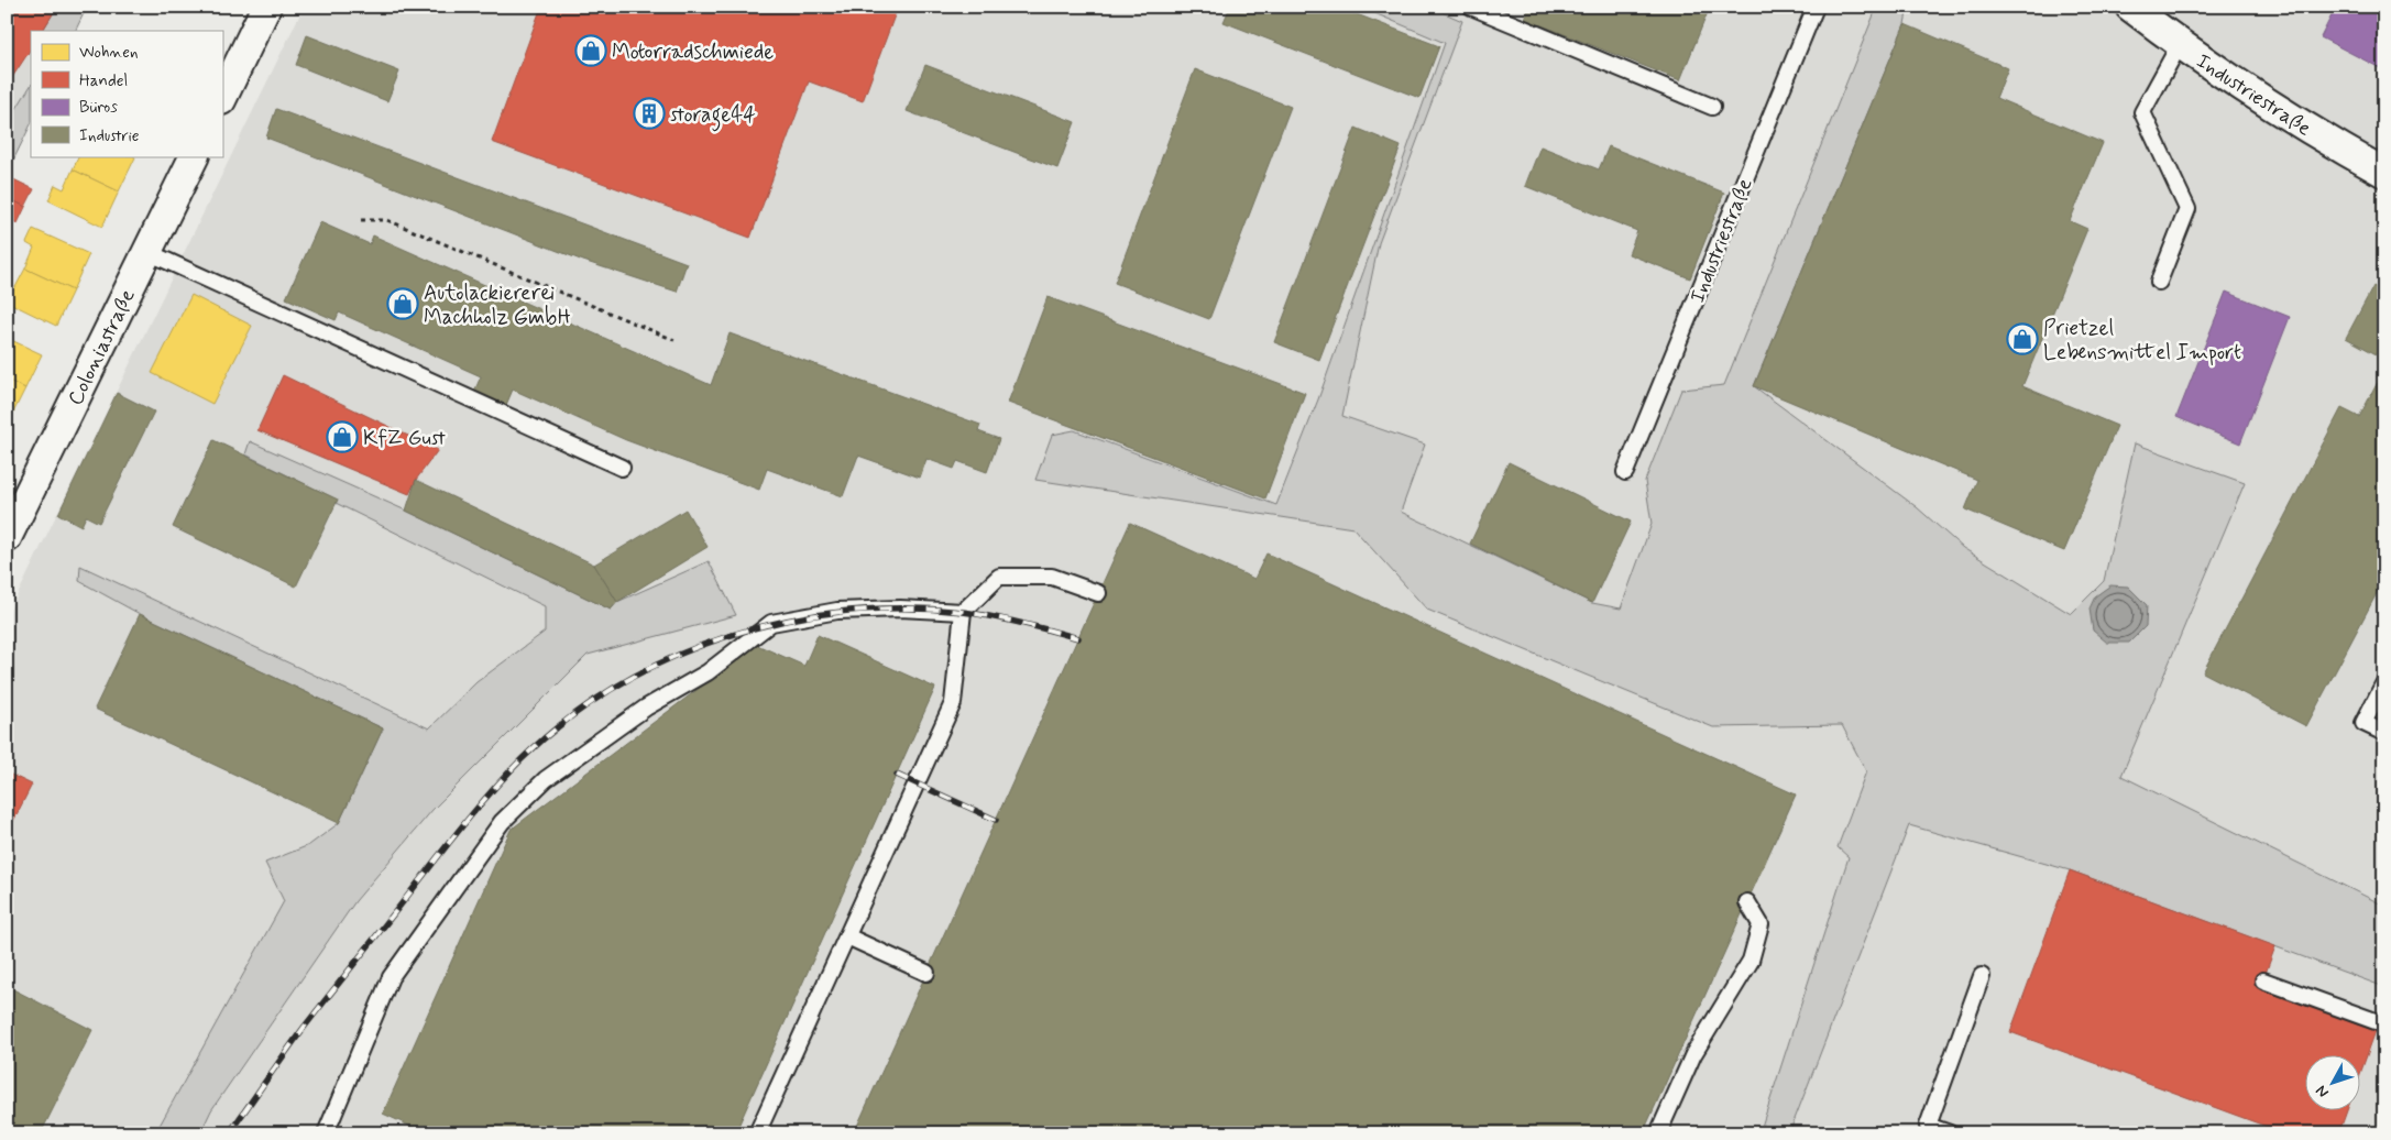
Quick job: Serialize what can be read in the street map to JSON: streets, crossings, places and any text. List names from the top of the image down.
{
  "streets": {
    "street": ["Industriestraße", "Coloniastraße"]
  },
  "places": {
    "shop": [
      "Motorradschmiede",
      "Autolackiererei Machholz GmbH",
      "Prietzel Lebensmittel Import",
      "KfZ Gust"
    ],
    "building": ["storage44"]
  },
  "legend": [
    "Wohnen",
    "Handel",
    "Büros",
    "Industrie"
  ],
  "north": "bottom left"
}
